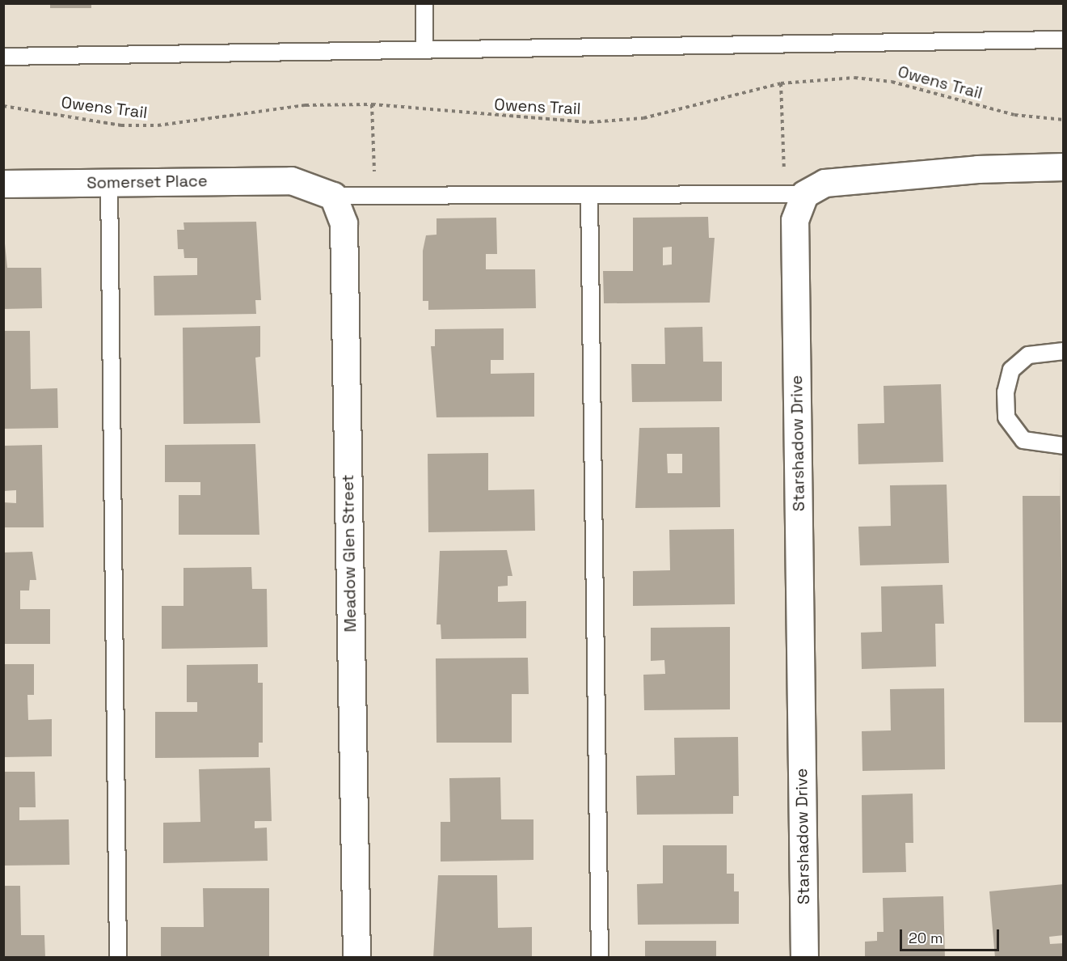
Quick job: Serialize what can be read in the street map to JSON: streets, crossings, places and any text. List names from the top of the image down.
{
  "streets": {
    "street": ["Somerset Place", "Starshadow Drive", "Meadow Glen Street"],
    "path": ["Owens Trail"]
  },
  "crossings": [
    ["Somerset Place", "Meadow Glen Street"]
  ],
  "scale_bar": "20 m"
}
